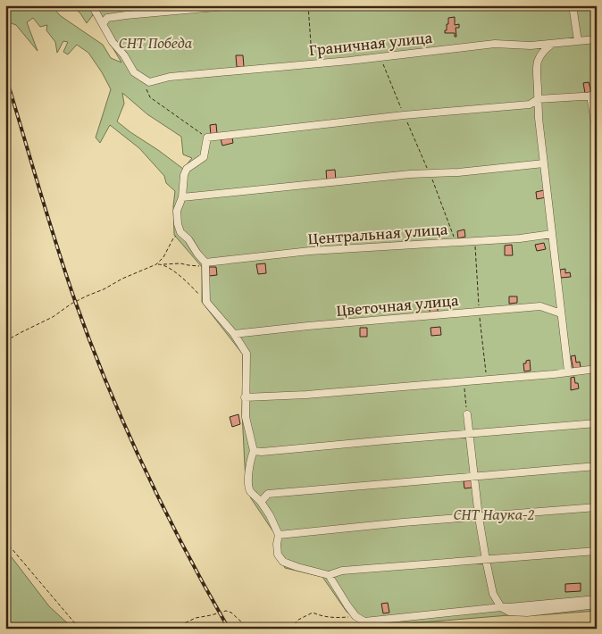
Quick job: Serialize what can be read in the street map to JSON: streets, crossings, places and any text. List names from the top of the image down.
{
  "streets": {
    "street": ["Граничная улица", "Центральная улица", "Цветочная улица"]
  },
  "parks": ["СНТ Победа", "СНТ Наука-2"]
}
